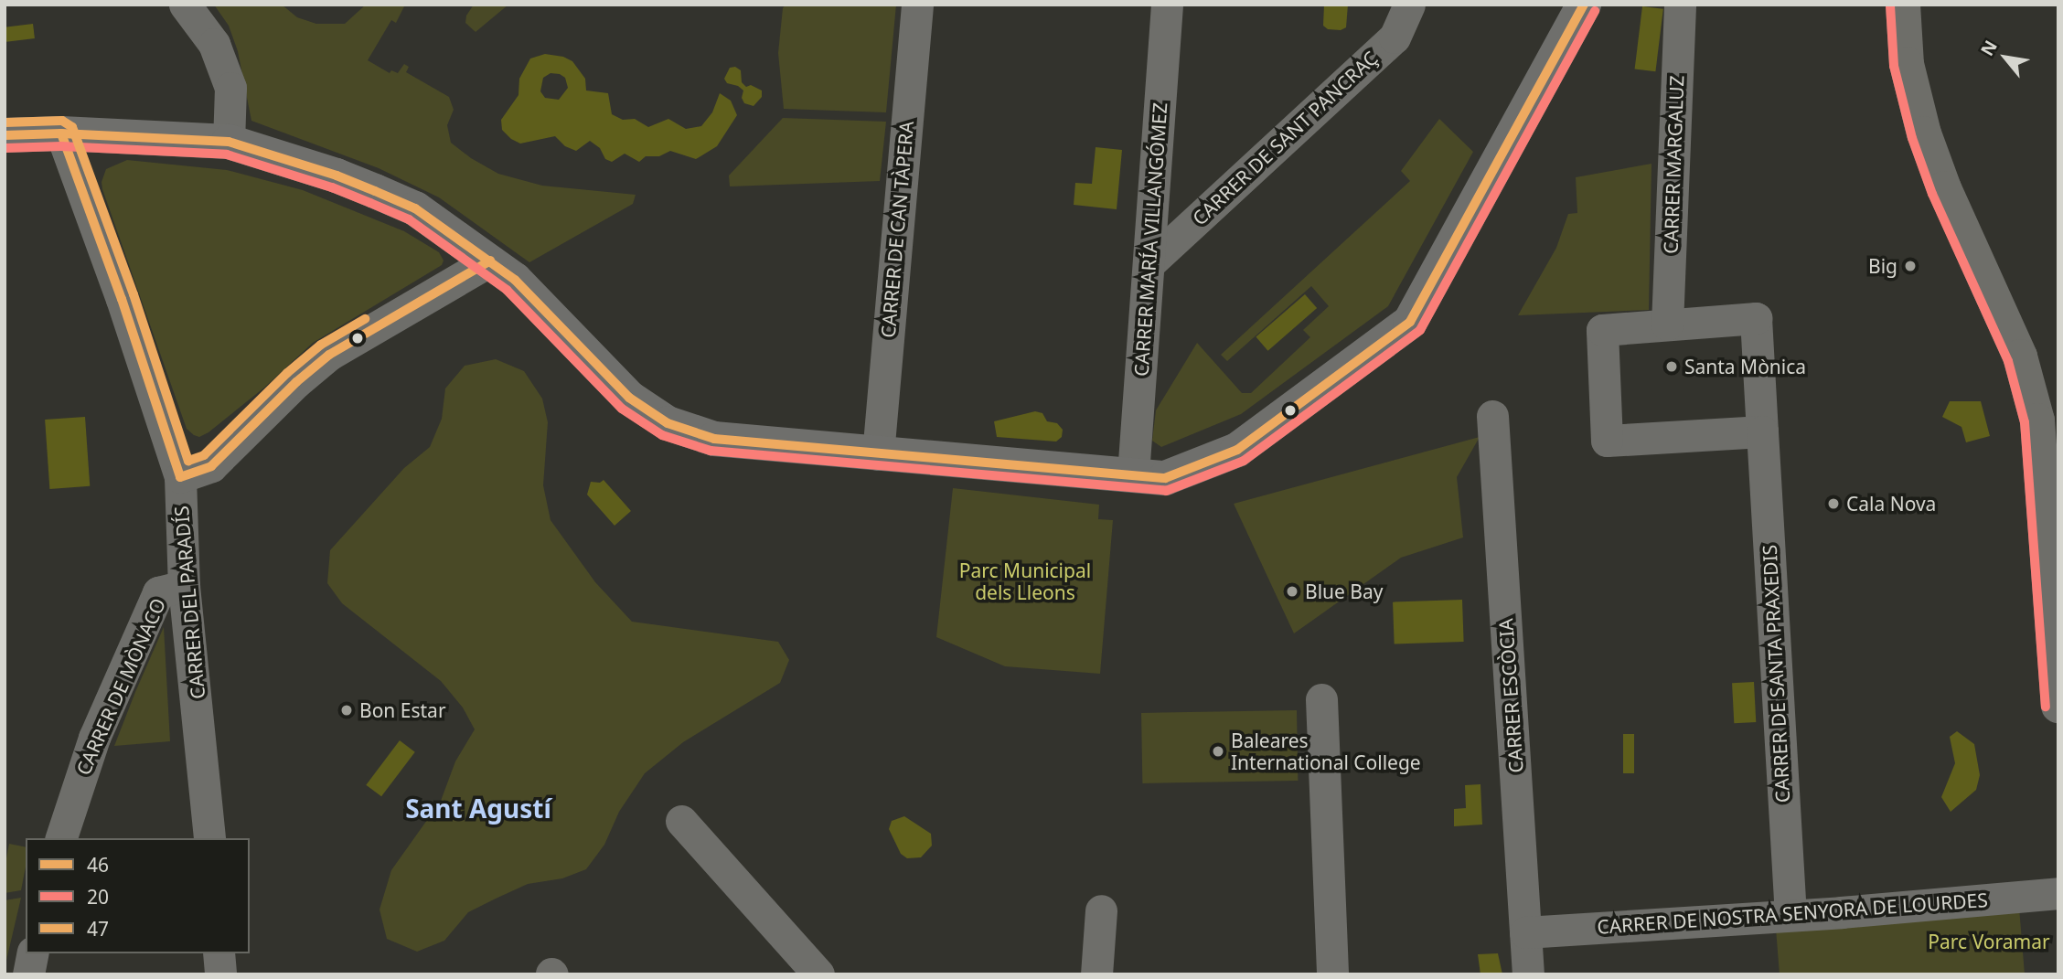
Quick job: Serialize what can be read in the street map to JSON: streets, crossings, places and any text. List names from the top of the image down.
{
  "streets": {
    "street": [
      "CARRER DE SANT PANCRAÇ",
      "CARRER MARGALUZ",
      "CARRER DE CAN TÀPERA",
      "CARRER MARÍA VILLANGÓMEZ",
      "CARRER DEL PARADÍS",
      "CARRER DE SANTA PRAXEDIS",
      "CARRER DE MÒNACO",
      "CARRER ESCÒCIA",
      "CARRER DE NOSTRA SENYORA DE LOURDES"
    ]
  },
  "crossings": [
    ["CARRER DE SANT PANCRAÇ", "CARRER MARÍA VILLANGÓMEZ"],
    ["CARRER MARGALUZ", "CARRER DE SANTA PRAXEDIS"],
    ["CARRER DEL PARADÍS", "CARRER DE MÒNACO"],
    ["CARRER DE SANTA PRAXEDIS", "CARRER DE NOSTRA SENYORA DE LOURDES"],
    ["CARRER ESCÒCIA", "CARRER DE NOSTRA SENYORA DE LOURDES"]
  ],
  "districts": ["Sant Agustí"],
  "parks": ["Parc Municipal dels Lleons", "Parc Voramar"],
  "places": [
    "Big",
    "Santa Mònica",
    "Cala Nova",
    "Blue Bay",
    "Bon Estar",
    "Baleares International College"
  ],
  "lines": ["transit line 46", "transit line 20", "transit line 47"],
  "legend": ["46", "20", "47"],
  "north": "top left"
}
